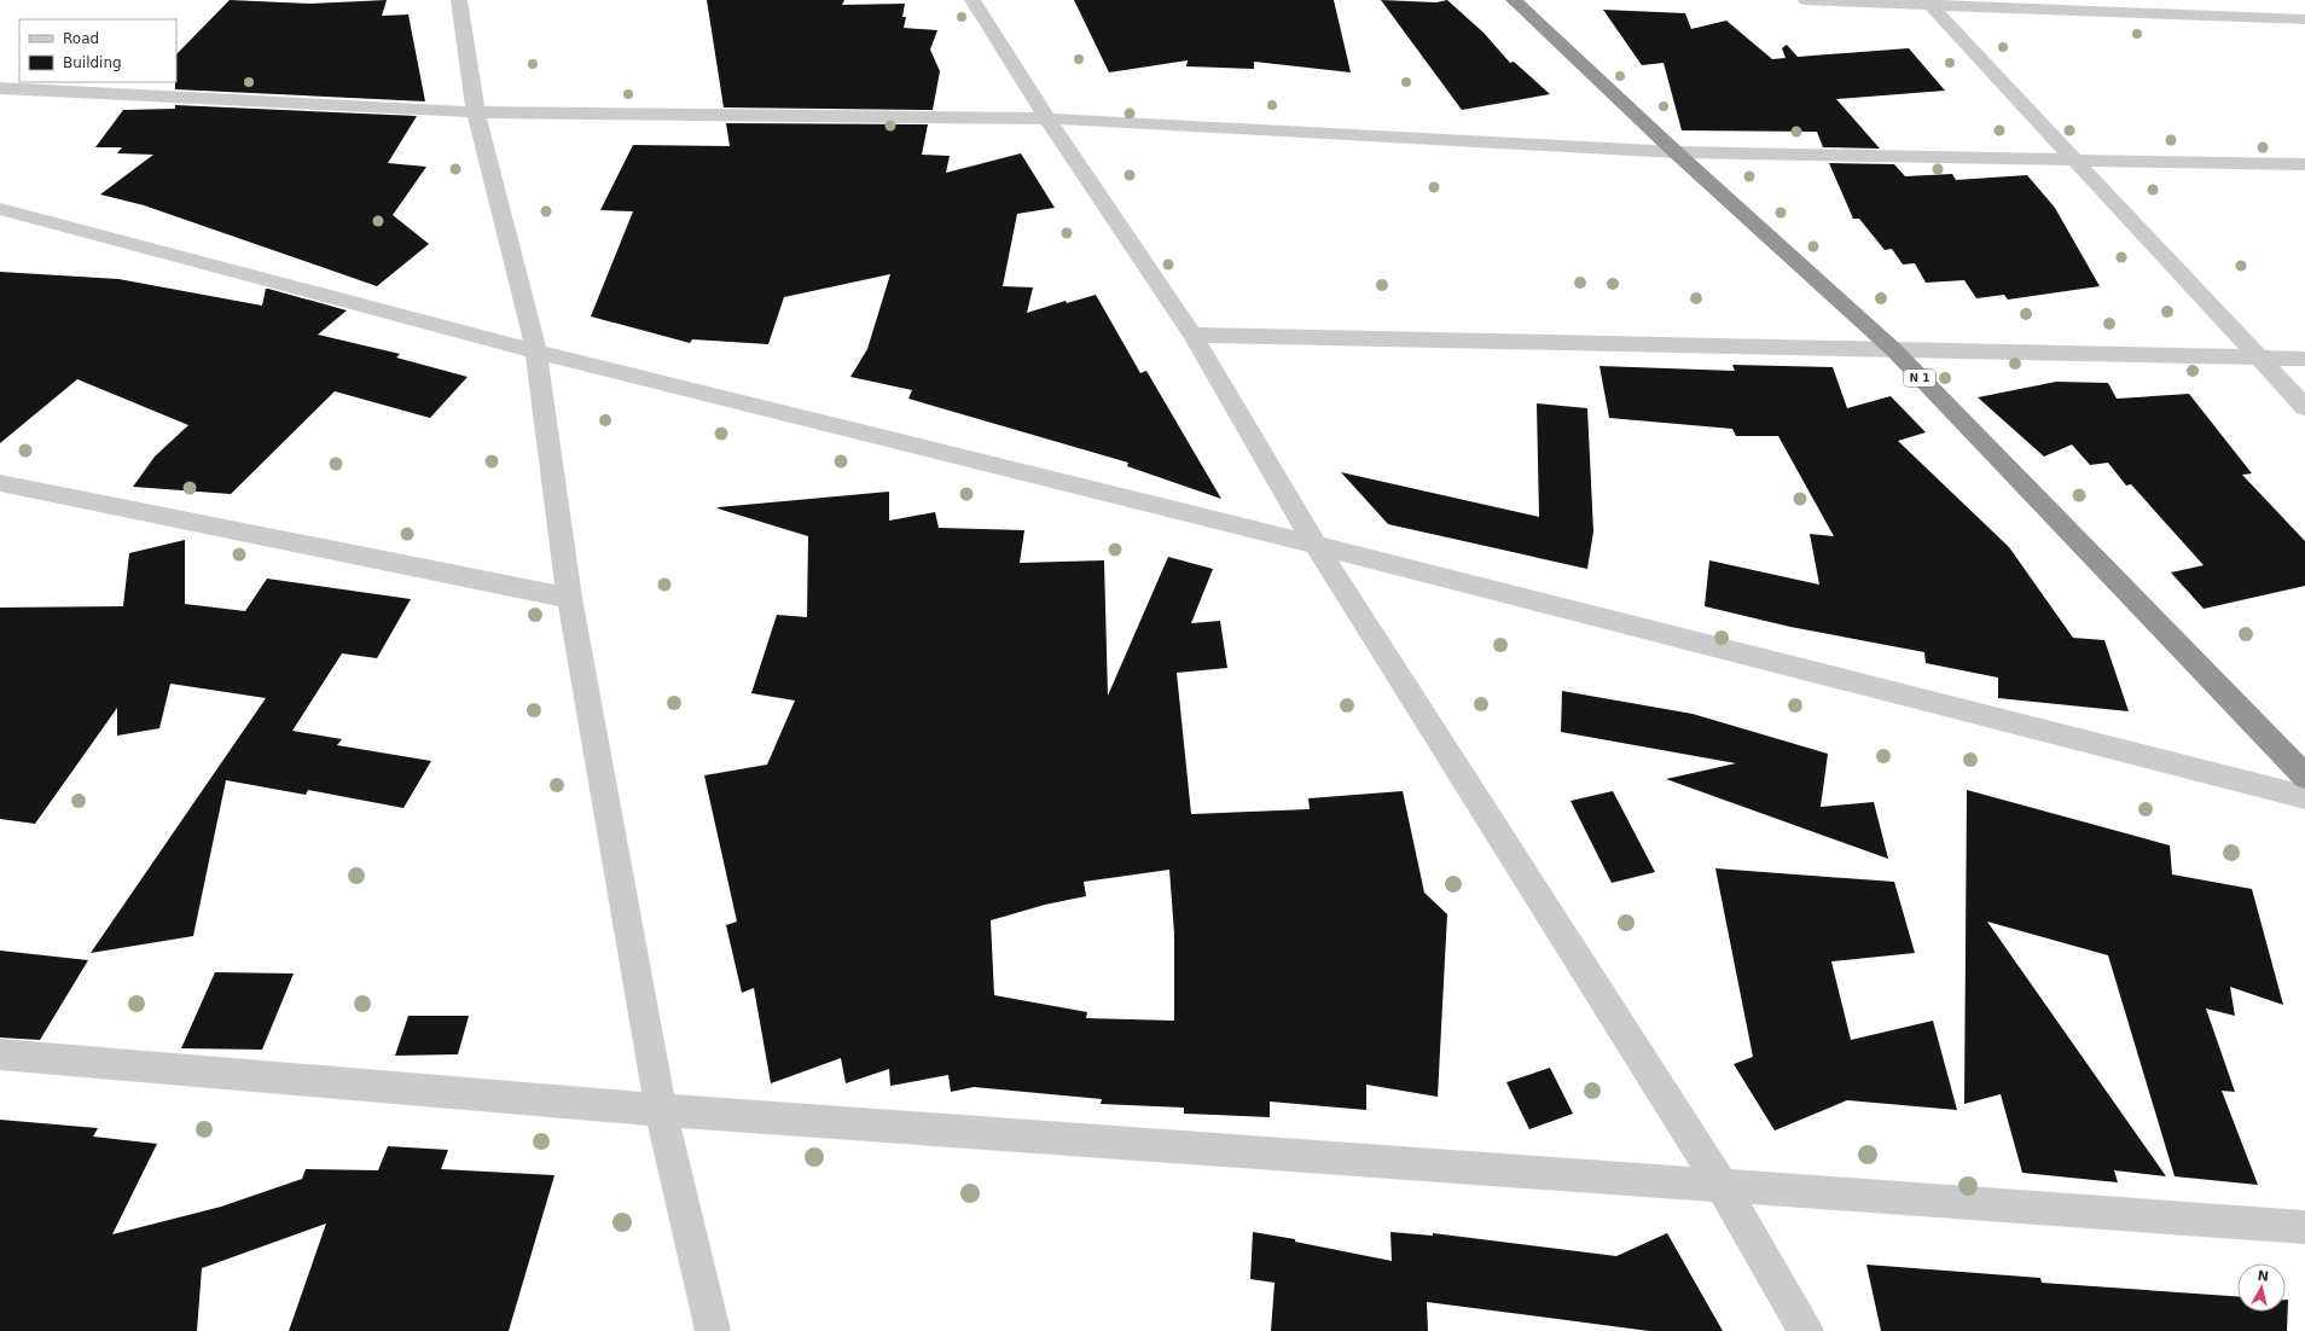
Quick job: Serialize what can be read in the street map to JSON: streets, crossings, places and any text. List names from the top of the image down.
{
  "streets": {
    "highway": ["N 1"]
  },
  "legend": ["Road", "Building"],
  "north": "top"
}
